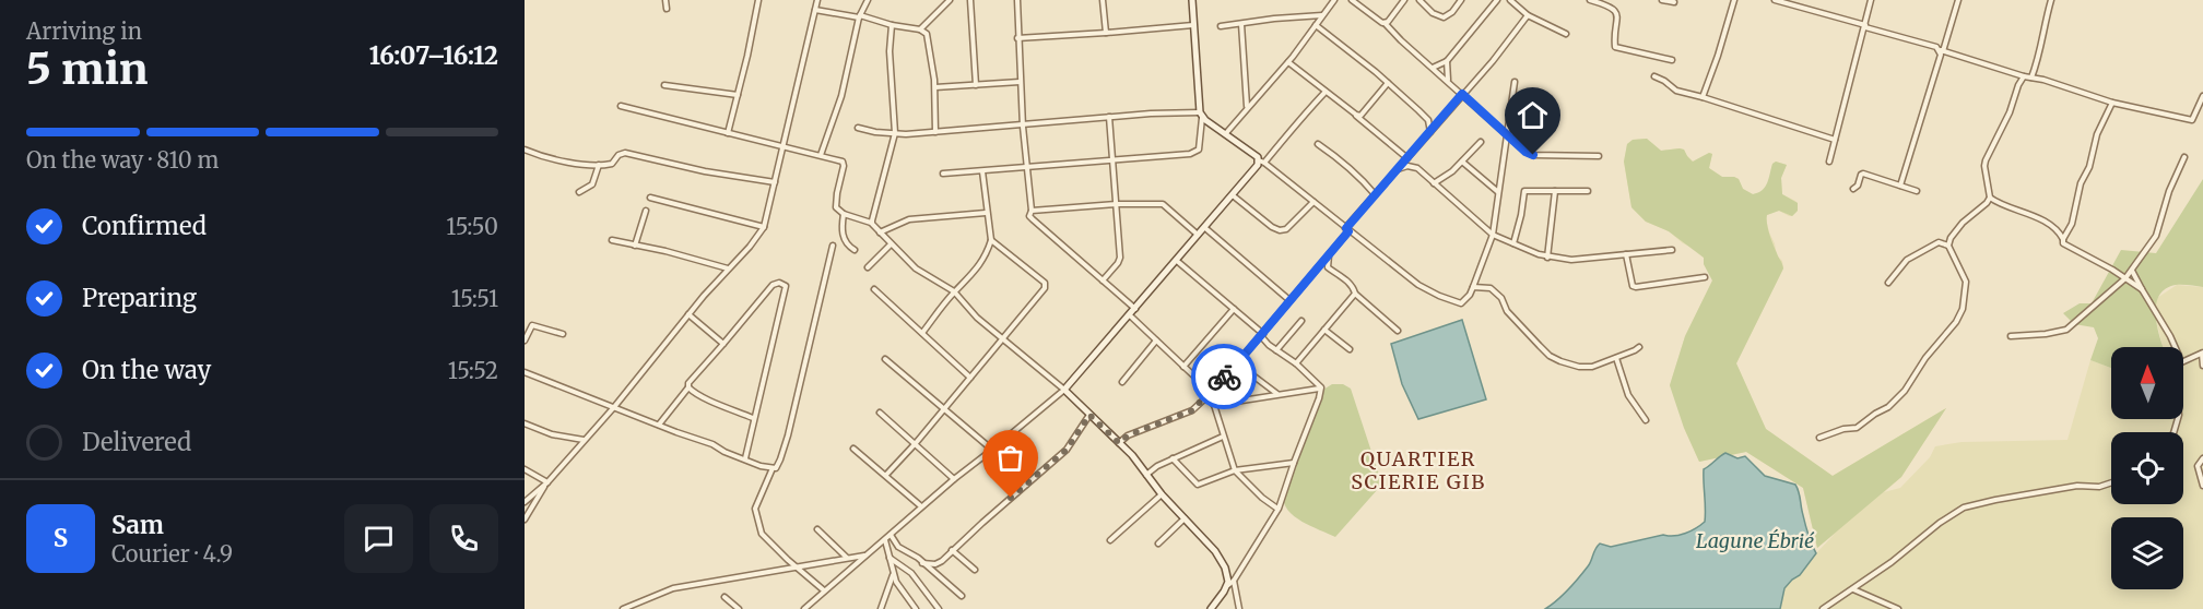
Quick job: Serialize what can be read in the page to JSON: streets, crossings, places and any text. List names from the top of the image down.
{
  "districts": ["QUARTIER SCIERIE GIB"],
  "water": ["Lagune Ébrié"],
  "north": "top",
  "page": {
    "heading": ["5 min", "Arriving in", "16:07–16:12"],
    "panel": ["Sam", "Courier · 4.9"],
    "bar": "On the way · 810 m",
    "list": [
      ["Confirmed", "15:50"],
      ["Preparing", "15:51"],
      ["On the way", "15:52"],
      "Delivered"
    ],
    "round": "S"
  }
}
